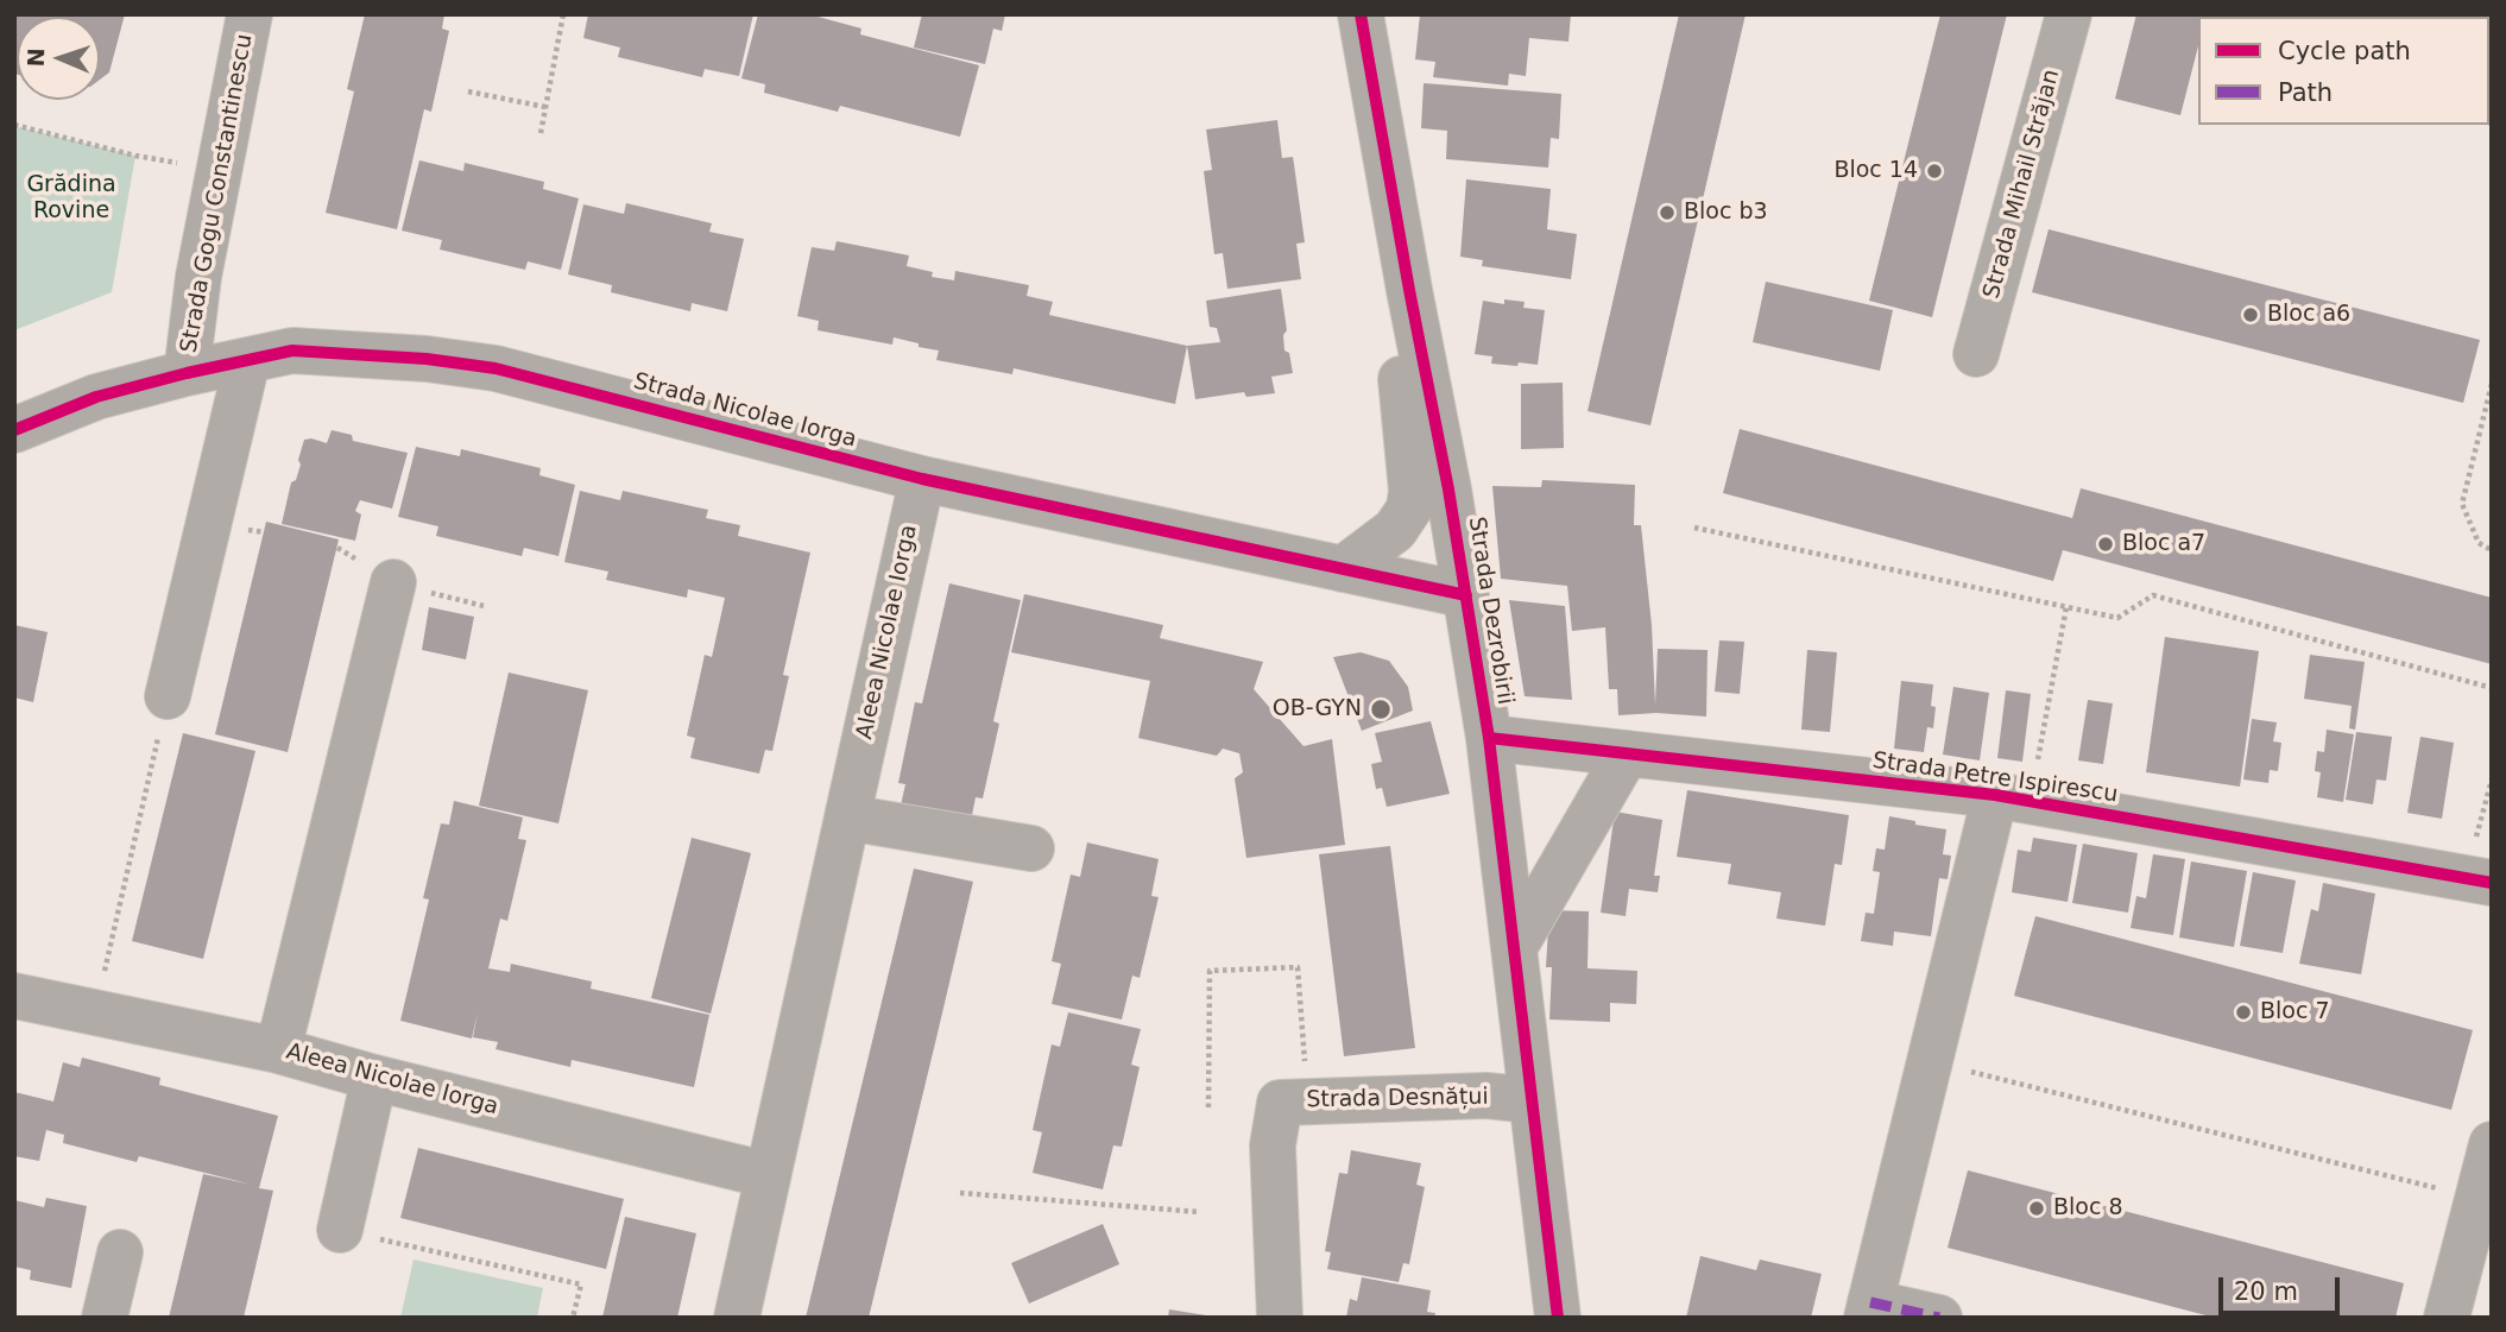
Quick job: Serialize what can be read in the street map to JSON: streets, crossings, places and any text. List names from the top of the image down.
{
  "streets": {
    "street": [
      "Strada Mihail Străjan",
      "Strada Gogu Constantinescu",
      "Strada Nicolae Iorga",
      "Strada Dezrobirii",
      "Aleea Nicolae Iorga",
      "Strada Petre Ispirescu",
      "Strada Desnățui"
    ]
  },
  "crossings": [
    ["Strada Gogu Constantinescu", "Strada Nicolae Iorga"],
    ["Strada Nicolae Iorga", "Strada Dezrobirii"],
    ["Strada Nicolae Iorga", "Aleea Nicolae Iorga"],
    ["Strada Dezrobirii", "Strada Petre Ispirescu"],
    ["Strada Dezrobirii", "Strada Desnățui"]
  ],
  "parks": ["Grădina Rovine"],
  "places": [
    "Bloc 14",
    "Bloc b3",
    "Bloc a6",
    "Bloc a7",
    "OB-GYN",
    "Bloc 7",
    "Bloc 8"
  ],
  "legend": ["Cycle path", "Path"],
  "scale_bar": "20 m",
  "north": "left"
}
